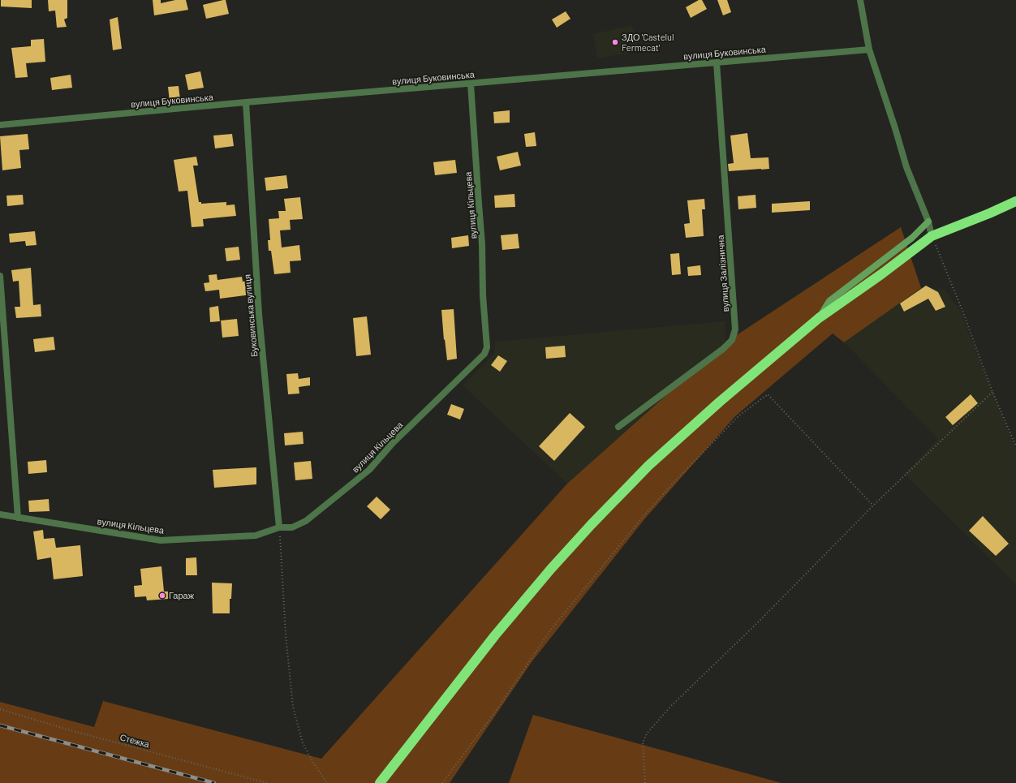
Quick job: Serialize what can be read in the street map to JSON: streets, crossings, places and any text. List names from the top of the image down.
{
  "streets": {
    "street": [
      "вулиця Буковинська",
      "вулиця Кільцева",
      "вулиця Залізнична",
      "Буковинська вулиця"
    ],
    "path": ["Стежка"]
  },
  "crossings": [
    ["вулиця Буковинська", "вулиця Кільцева"],
    ["вулиця Буковинська", "вулиця Залізнична"],
    ["вулиця Буковинська", "Буковинська вулиця"],
    ["вулиця Кільцева", "Буковинська вулиця"]
  ],
  "places": ["ЗДО 'Castelul Fermecat'", "Гараж"]
}
